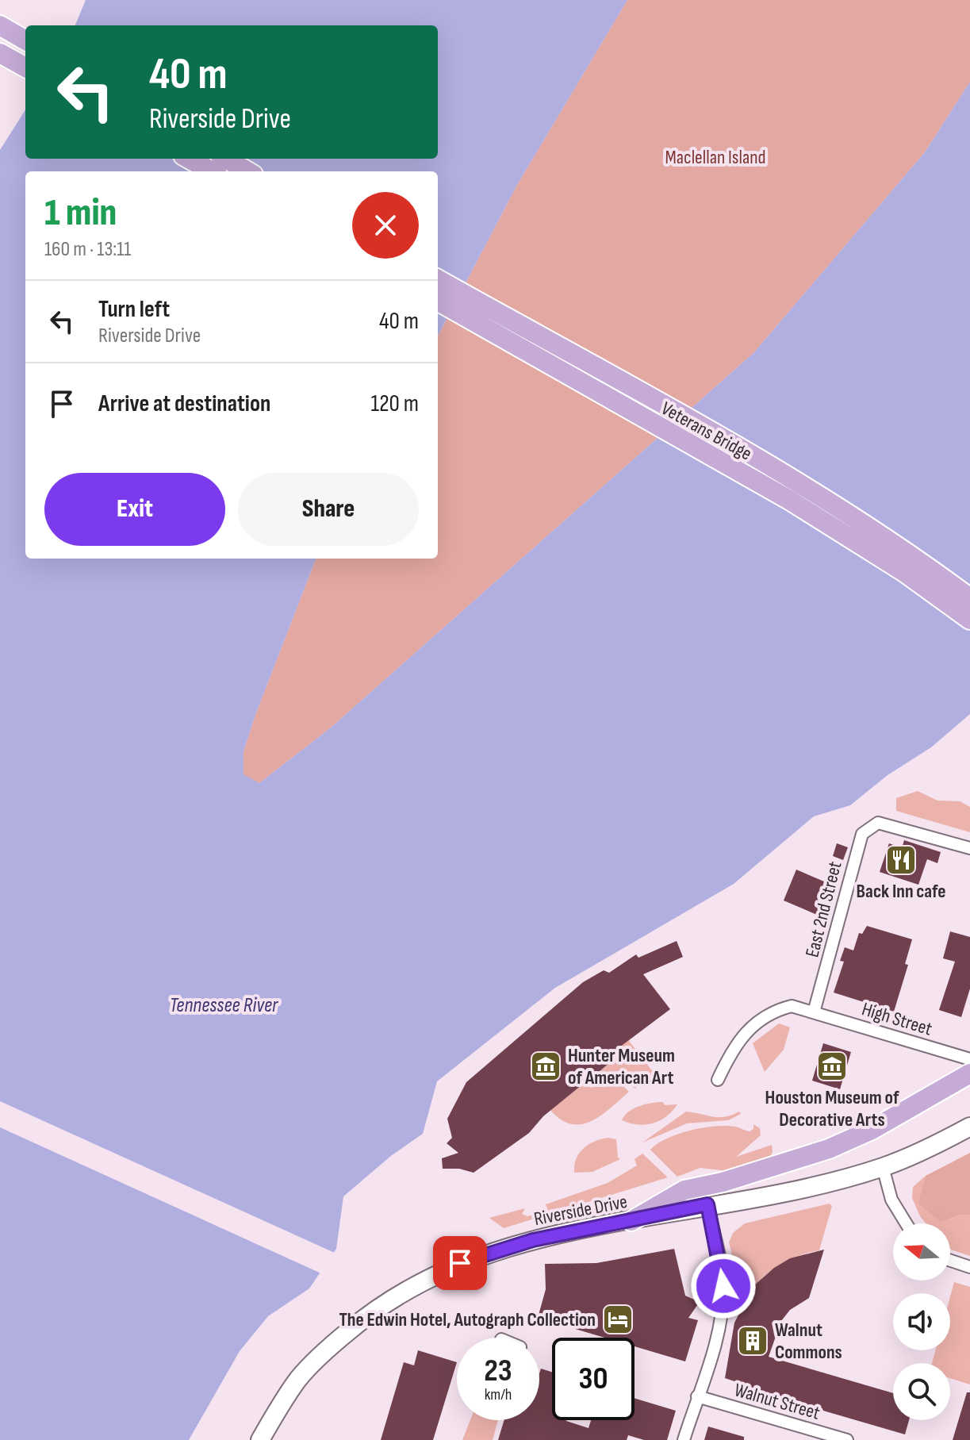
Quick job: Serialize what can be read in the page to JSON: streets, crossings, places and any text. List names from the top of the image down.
{
  "streets": {
    "main road": ["Veterans Bridge", "Riverside Drive"],
    "street": ["East 2nd Street", "High Street", "Walnut Street"]
  },
  "crossings": [
    ["East 2nd Street", "High Street"]
  ],
  "water": ["Tennessee River"],
  "parks": ["Maclellan Island"],
  "places": {
    "restaurant": ["Back Inn cafe"],
    "museum": ["Hunter Museum of American Art", "Houston Museum of Decorative Arts"],
    "hotel": ["The Edwin Hotel, Autograph Collection"],
    "building": ["Walnut Commons"]
  },
  "north": "left",
  "page": {
    "turn": ["40 m", "Riverside Drive"],
    "heading": ["1 min", "160 m · 13:11"],
    "list": [
      {
        "name": "Turn left",
        "note": "Riverside Drive",
        "value": "40 m"
      },
      {
        "name": "Arrive at destination",
        "value": "120 m"
      }
    ],
    "buttons": ["Exit", "Share"],
    "speed": "23 km/h",
    "limit": "30"
  }
}
